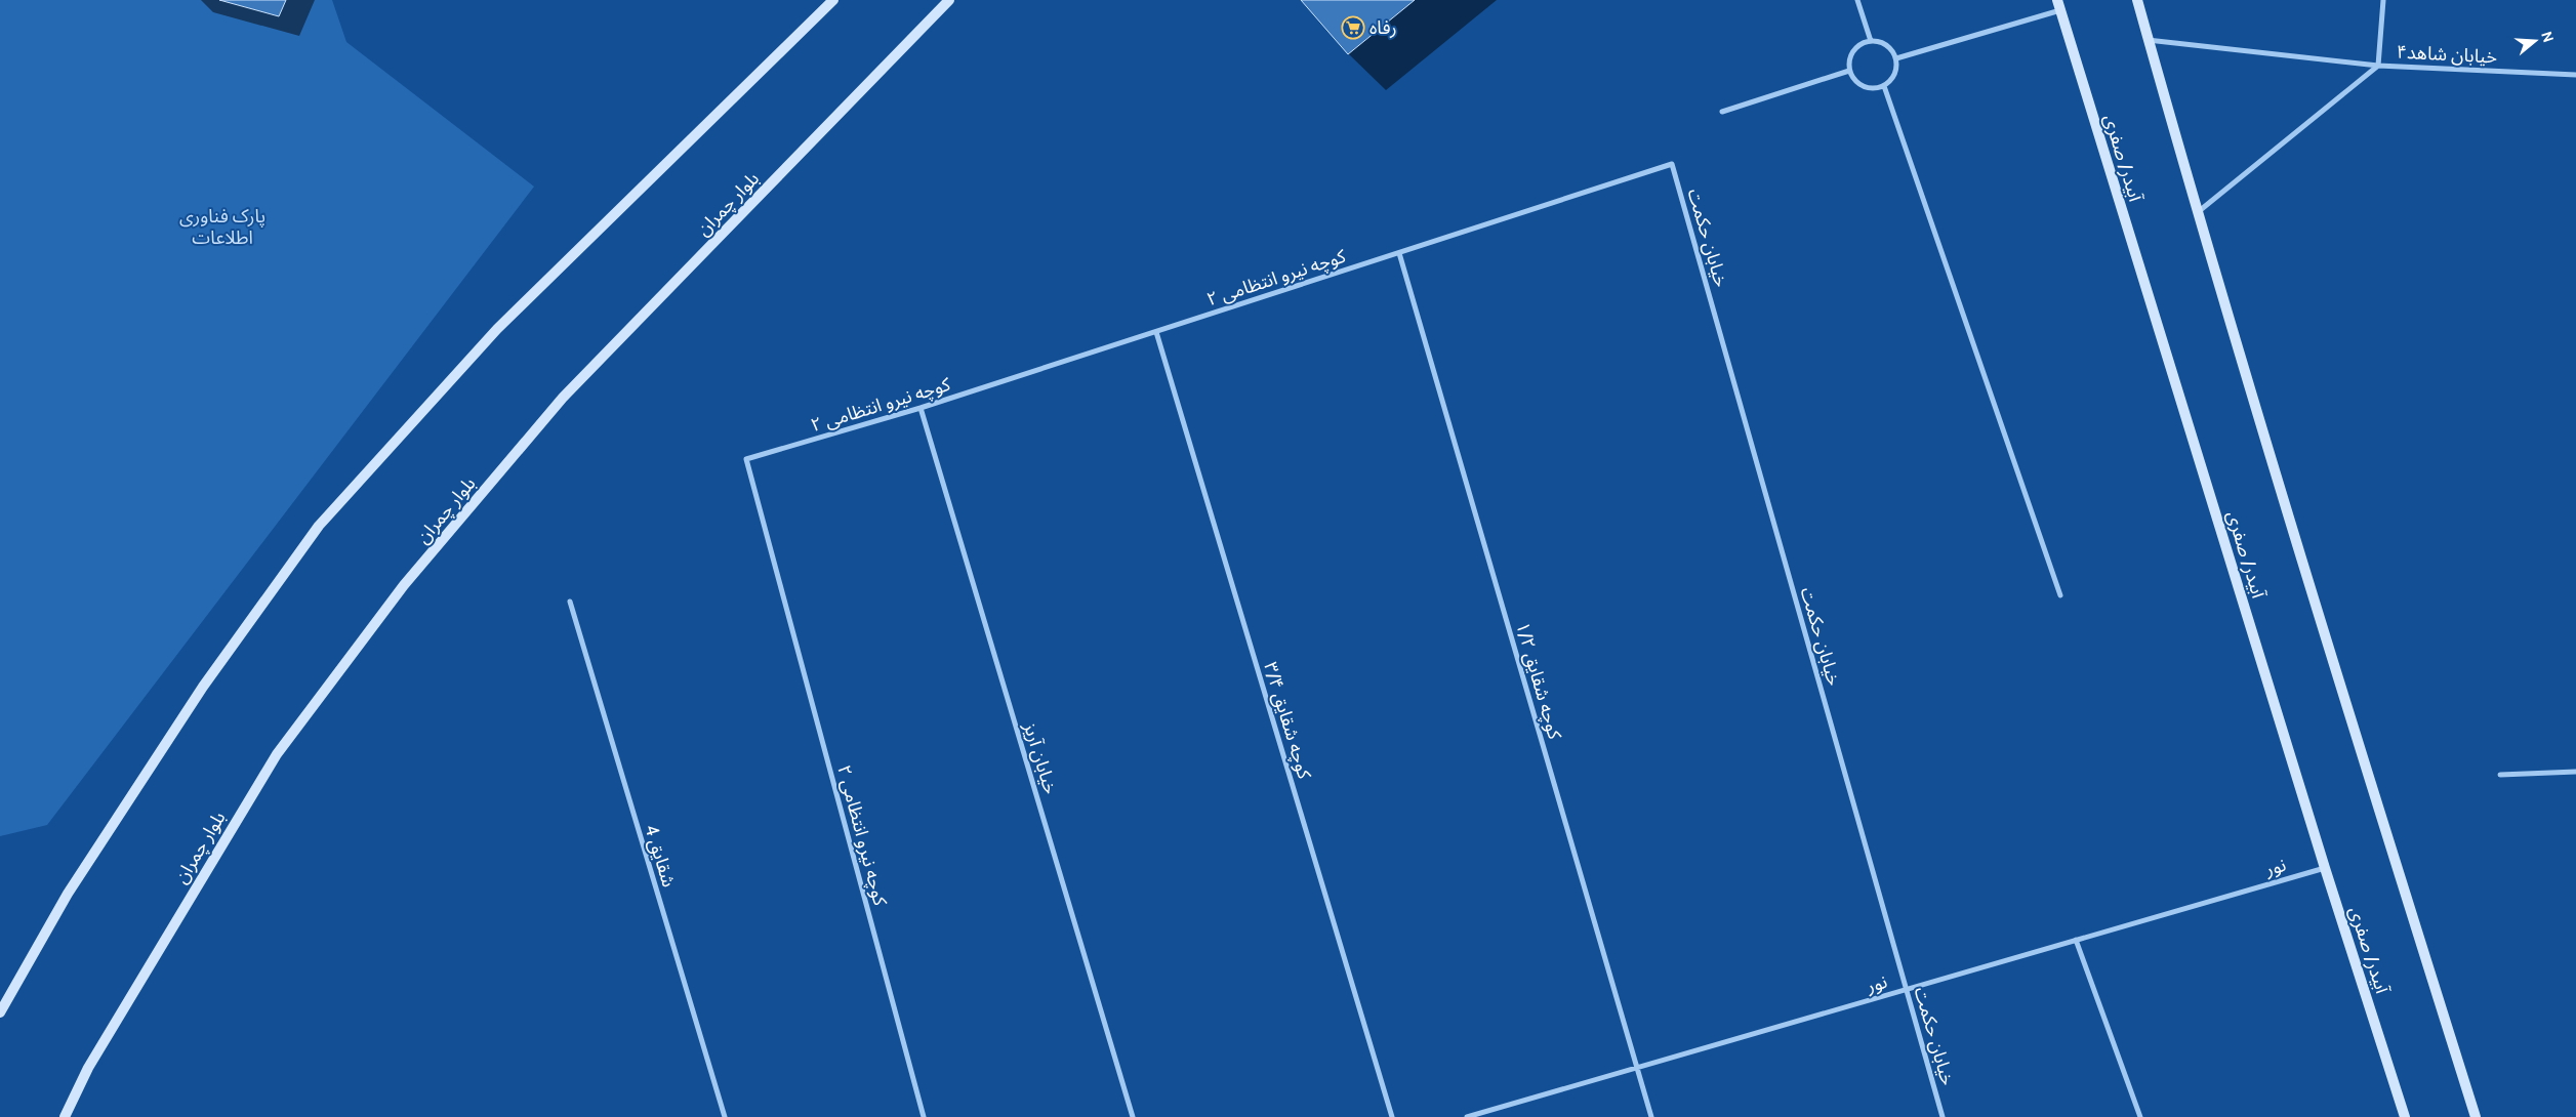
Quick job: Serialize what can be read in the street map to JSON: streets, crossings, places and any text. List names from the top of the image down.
{
  "streets": {
    "main road": ["آبیدر/ صفری", "بلوار چمران"],
    "street": [
      "خیابان شاهد۴",
      "خیابان حکمت",
      "کوچه نیرو انتظامی ۲",
      "کوچه شقایق ۱/۲",
      "کوچه شقایق ۳/۴",
      "خیابان آریز",
      "شقایق 4",
      "نور"
    ]
  },
  "crossings": [
    ["آبیدر/ صفری", "نور"],
    ["خیابان حکمت", "کوچه نیرو انتظامی ۲"],
    ["خیابان حکمت", "نور"],
    ["کوچه نیرو انتظامی ۲", "کوچه شقایق ۱/۲"],
    ["کوچه نیرو انتظامی ۲", "کوچه شقایق ۳/۴"],
    ["کوچه نیرو انتظامی ۲", "خیابان آریز"],
    ["کوچه شقایق ۱/۲", "نور"]
  ],
  "parks": ["پارک فناوری اطلاعات"],
  "places": {
    "supermarket": ["رفاه"]
  },
  "north": "right"
}
